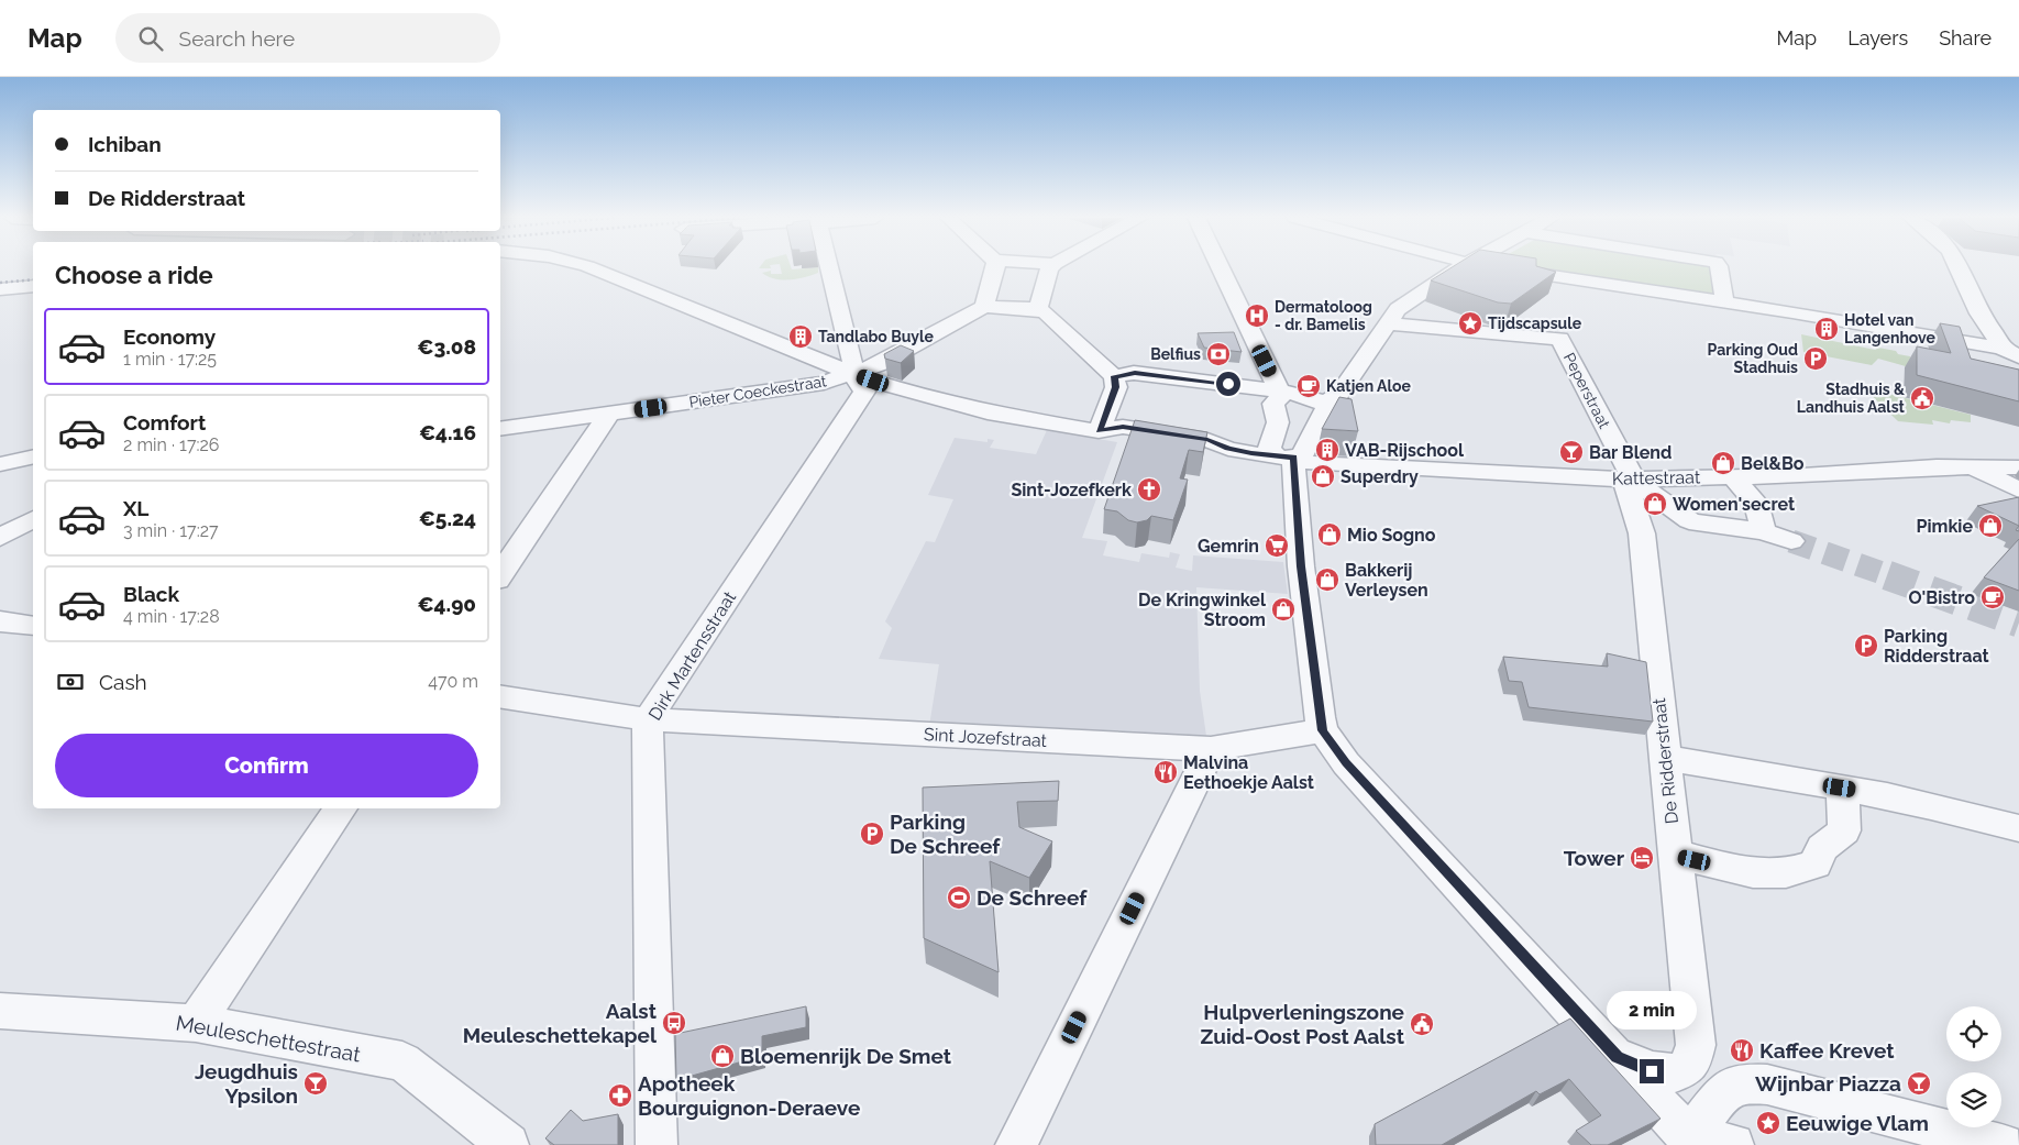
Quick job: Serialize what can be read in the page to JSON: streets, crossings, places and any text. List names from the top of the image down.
{
  "streets": {
    "street": [
      "Peperstraat",
      "Pieter Coeckestraat",
      "Kattestraat",
      "Dirk Martensstraat",
      "Sint Jozefstraat",
      "De Ridderstraat",
      "Meuleschettestraat"
    ]
  },
  "crossings": [
    ["Peperstraat", "Kattestraat"],
    ["Peperstraat", "De Ridderstraat"],
    ["Pieter Coeckestraat", "Kattestraat"],
    ["Pieter Coeckestraat", "Dirk Martensstraat"],
    ["Kattestraat", "Dirk Martensstraat"],
    ["Kattestraat", "De Ridderstraat"],
    ["Dirk Martensstraat", "Sint Jozefstraat"]
  ],
  "places": {
    "hospital": ["Dermatoloog - dr. Bamelis"],
    "place": ["Tijdscapsule", "Eeuwige Vlam"],
    "building": ["Hotel van Langenhove", "Tandlabo Buyle", "VAB-Rijschool"],
    "bank": ["Belfius"],
    "parking": ["Parking Oud Stadhuis", "Parking Ridderstraat", "Parking De Schreef"],
    "cafe": ["Katjen Aloe", "O'Bistro"],
    "public building": ["Stadhuis & Landhuis Aalst", "Hulpverleningszone Zuid-Oost Post Aalst"],
    "bar": ["Bar Blend", "Jeugdhuis Ypsilon", "Wijnbar Piazza"],
    "shop": [
      "Bel&Bo",
      "Superdry",
      "Women'secret",
      "Pimkie",
      "Mio Sogno",
      "Bakkerij Verleysen",
      "De Kringwinkel Stroom",
      "Bloemenrijk De Smet"
    ],
    "church": ["Sint-Jozefkerk"],
    "supermarket": ["Gemrin"],
    "restaurant": ["Malvina Eethoekje Aalst", "Kaffee Krevet"],
    "hotel": ["Tower"],
    "sports": ["De Schreef"],
    "bus stop": ["Aalst Meuleschettekapel"],
    "pharmacy": ["Apotheek Bourguignon-Deraeve"]
  },
  "page": {
    "header": "Map",
    "search": "Search here",
    "nav": ["Map", "Layers", "Share"],
    "banner": ["Ichiban", "De Ridderstraat"],
    "heading": "Choose a ride",
    "list": [
      {
        "name": "Economy",
        "note": "1 min · 17:25",
        "value": "€3.08"
      },
      {
        "name": "Comfort",
        "note": "2 min · 17:26",
        "value": "€4.16"
      },
      {
        "name": "XL",
        "note": "3 min · 17:27",
        "value": "€5.24"
      },
      {
        "name": "Black",
        "note": "4 min · 17:28",
        "value": "€4.90"
      }
    ],
    "pay": ["Cash", "470 m"],
    "buttons": "Confirm",
    "bubble": "2 min"
  }
}
